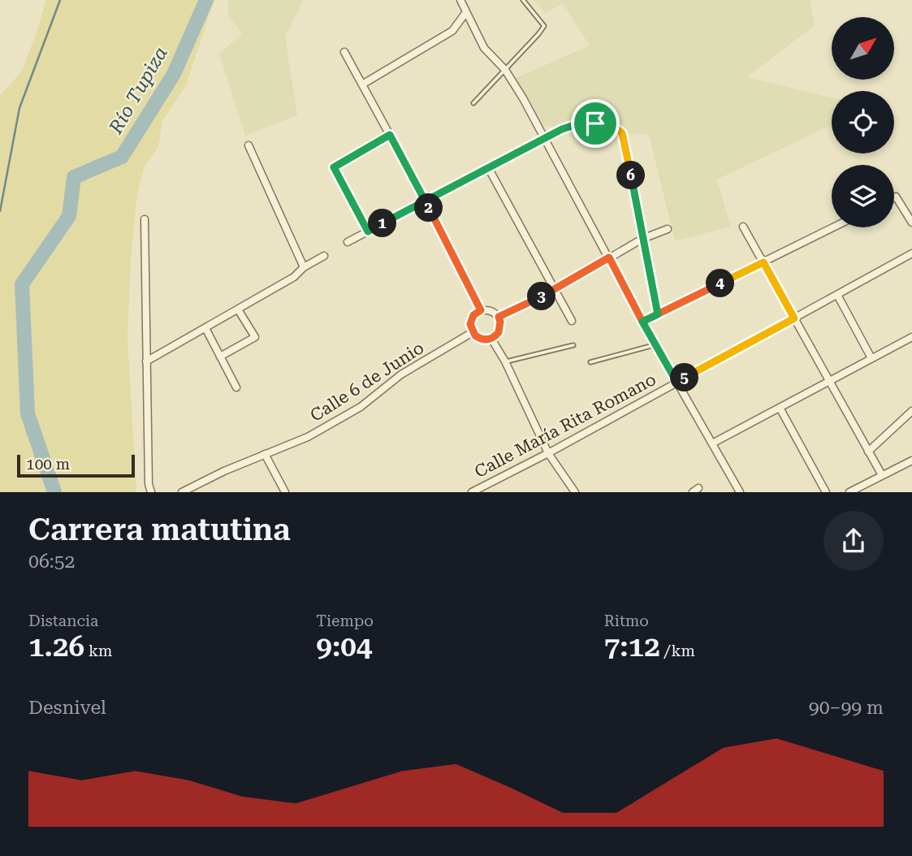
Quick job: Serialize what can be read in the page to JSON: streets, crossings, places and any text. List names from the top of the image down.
{
  "streets": {
    "street": ["Calle 6 de Junio", "Calle María Rita Romano"]
  },
  "water": ["Río Tupiza"],
  "scale_bar": "100 m",
  "north": "top right",
  "page": {
    "pins": [
      "6",
      "2",
      "1",
      "4",
      "3",
      "5"
    ],
    "scale": "100 m",
    "heading": ["Carrera matutina", "06:52"],
    "stats": [
      ["Distancia", "1.26 km"],
      ["Tiempo", "9:04"],
      ["Ritmo", "7:12 /km"]
    ],
    "chart": ["Desnivel", "90–99 m"]
  }
}
